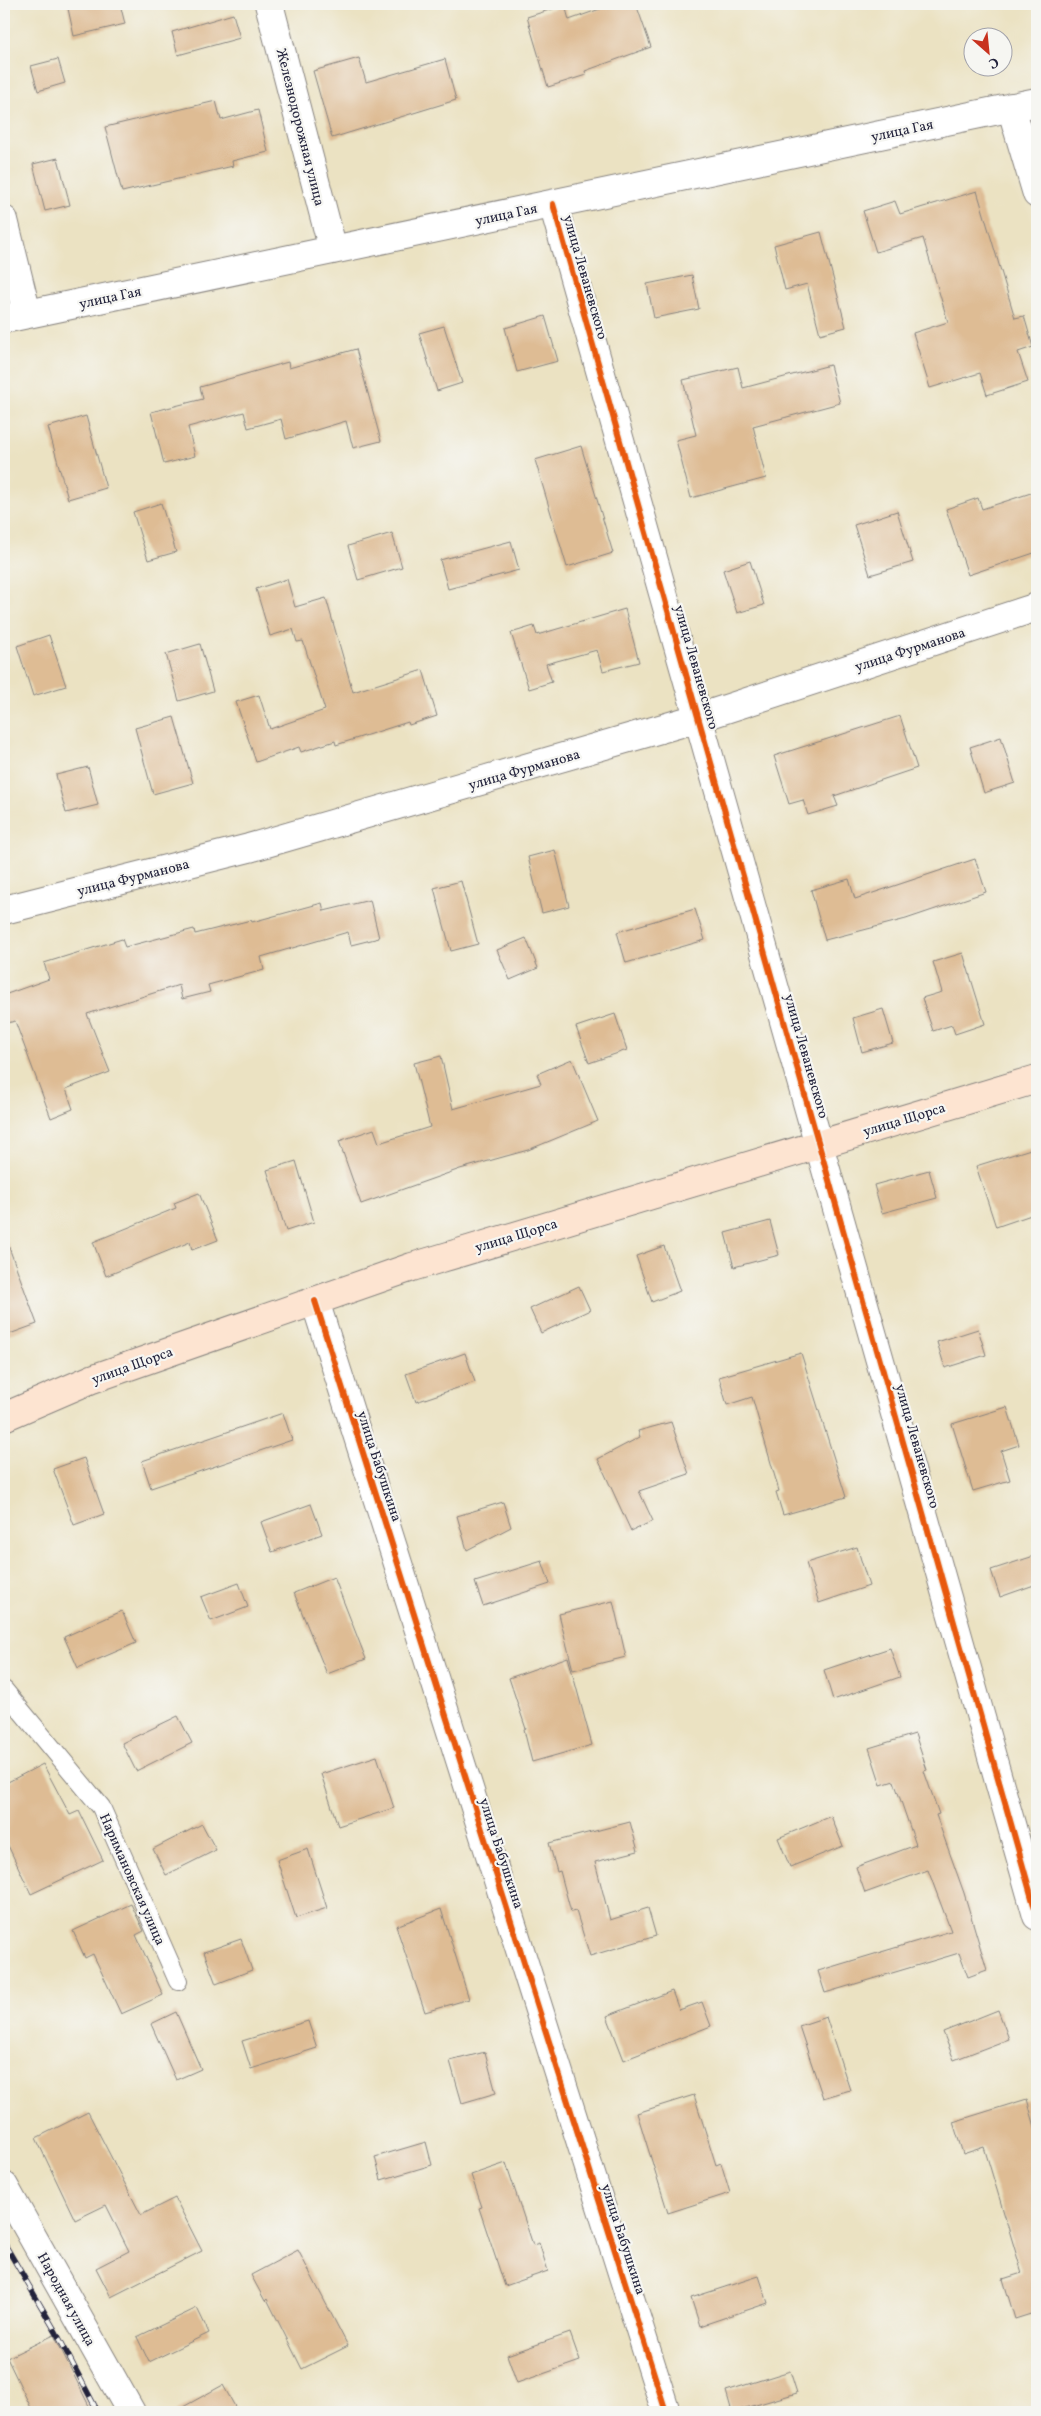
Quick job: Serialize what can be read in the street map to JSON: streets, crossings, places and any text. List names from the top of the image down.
{
  "streets": {
    "main road": ["улица Щорса"],
    "street": [
      "Железнодорожная улица",
      "улица Гая",
      "улица Леваневского",
      "улица Фурманова",
      "улица Бабушкина",
      "Народная улица"
    ],
    "lane": ["Наримановская улица"]
  },
  "crossings": [
    ["Железнодорожная улица", "улица Гая"],
    ["улица Гая", "улица Леваневского"],
    ["улица Леваневского", "улица Фурманова"],
    ["улица Леваневского", "улица Щорса"],
    ["улица Щорса", "улица Бабушкина"]
  ],
  "north": "bottom right"
}
